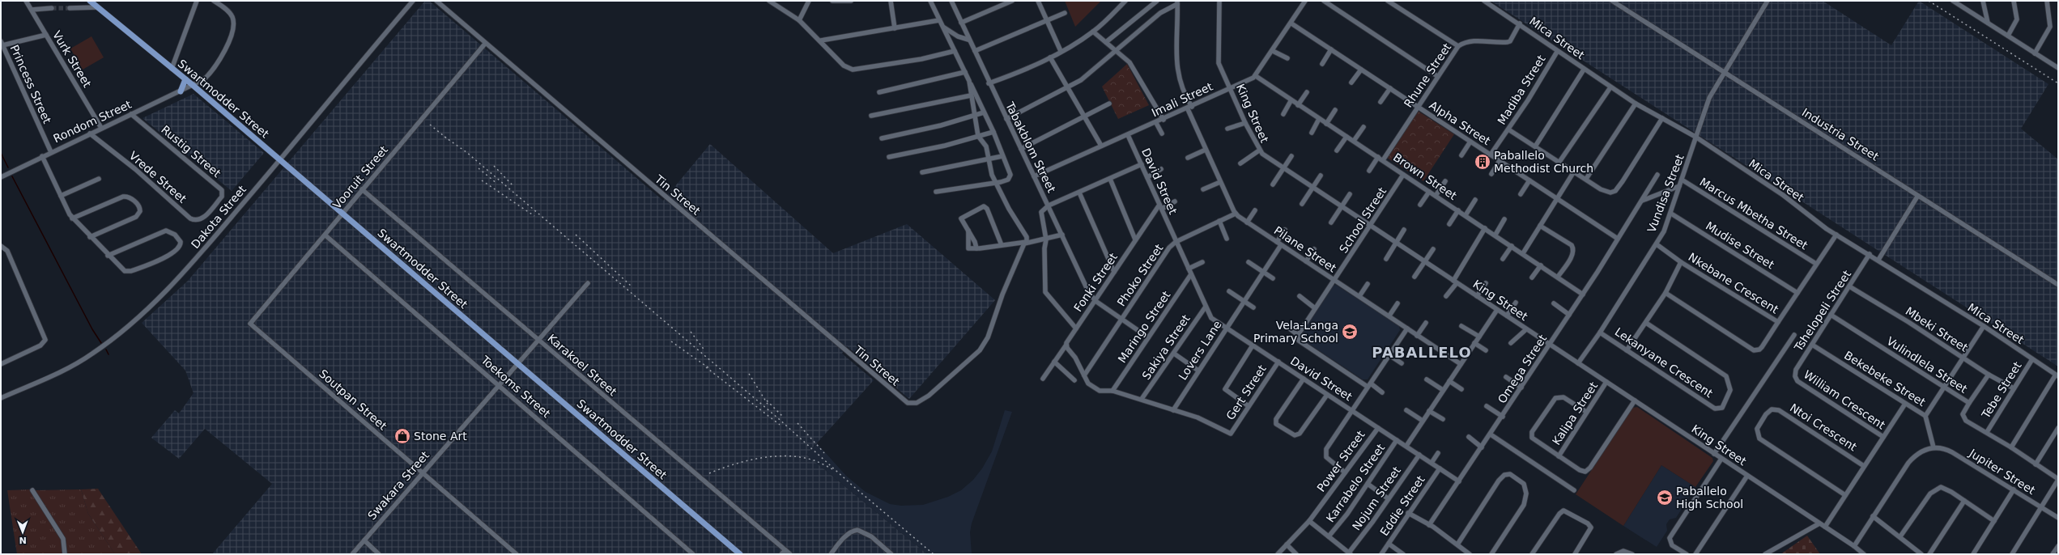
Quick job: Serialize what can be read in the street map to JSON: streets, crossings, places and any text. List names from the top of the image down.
{
  "streets": {
    "main road": ["Swartmodder Street"],
    "street": [
      "Mica Street",
      "Vurk Street",
      "Rhune Street",
      "Princess Street",
      "Madiba Street",
      "Imali Street",
      "King Street",
      "Rondom Street",
      "Alpha Street",
      "Industria Street",
      "Tabakblom Street",
      "Rustig Street",
      "Brown Street",
      "Vrede Street",
      "Vooruit Street",
      "David Street",
      "Vundisa Street",
      "Tin Street",
      "Marcus Mbetha Street",
      "Dakota Street",
      "School Street",
      "Mudise Street",
      "Pilane Street",
      "Phoko Street",
      "Fonki Street",
      "Nkebane Crescent",
      "Tshelopeli Street",
      "Maringo Street",
      "Mbeki Street",
      "Sakiya Street",
      "Lovers Lane",
      "Lekanyane Crescent",
      "Karakoel Street",
      "Vulindlela Street",
      "Omega Street",
      "Bekebeke Street",
      "Toekoms Street",
      "Tebe Street",
      "Gert Street",
      "Soutpan Street",
      "William Crescent",
      "Kalipa Street",
      "Ntoi Crescent",
      "Power Street",
      "Jupiter Street",
      "Karrabelo Street",
      "Swakara Street",
      "Nojum Street",
      "Eddie Street"
    ]
  },
  "crossings": [
    ["Mica Street", "Rhune Street"],
    ["Mica Street", "Madiba Street"],
    ["Mica Street", "Vundisa Street"],
    ["Mica Street", "Tshelopeli Street"],
    ["Mica Street", "Tebe Street"],
    ["Vurk Street", "Rondom Street"],
    ["Rhune Street", "Alpha Street"],
    ["Rhune Street", "Brown Street"],
    ["Princess Street", "Rondom Street"],
    ["Madiba Street", "Alpha Street"],
    ["Swartmodder Street", "Rondom Street"],
    ["Swartmodder Street", "Vooruit Street"],
    ["Swartmodder Street", "Dakota Street"],
    ["Swartmodder Street", "Swakara Street"],
    ["Imali Street", "King Street"],
    ["Imali Street", "Tabakblom Street"],
    ["Imali Street", "Brown Street"],
    ["Imali Street", "David Street"],
    ["Imali Street", "Pilane Street"],
    ["King Street", "Vundisa Street"],
    ["King Street", "School Street"],
    ["King Street", "Omega Street"],
    ["King Street", "Kalipa Street"],
    ["Rondom Street", "Rustig Street"],
    ["Rondom Street", "Vrede Street"],
    ["Alpha Street", "Omega Street"],
    ["Industria Street", "Vundisa Street"],
    ["Tabakblom Street", "Fonki Street"],
    ["Rustig Street", "Vrede Street"],
    ["Brown Street", "School Street"],
    ["Brown Street", "Omega Street"],
    ["Vooruit Street", "Tin Street"],
    ["Vooruit Street", "Karakoel Street"],
    ["Vooruit Street", "Toekoms Street"],
    ["Vooruit Street", "Soutpan Street"],
    ["David Street", "Phoko Street"],
    ["David Street", "Fonki Street"],
    ["David Street", "Maringo Street"],
    ["David Street", "Sakiya Street"],
    ["David Street", "Lovers Lane"],
    ["David Street", "Omega Street"],
    ["David Street", "Gert Street"],
    ["David Street", "Power Street"],
    ["David Street", "Karrabelo Street"],
    ["David Street", "Nojum Street"],
    ["David Street", "Eddie Street"],
    ["Vundisa Street", "Marcus Mbetha Street"],
    ["Vundisa Street", "Mudise Street"],
    ["Vundisa Street", "Nkebane Crescent"],
    ["Vundisa Street", "Lekanyane Crescent"],
    ["School Street", "Pilane Street"],
    ["Pilane Street", "Phoko Street"],
    ["Pilane Street", "Lovers Lane"],
    ["Tshelopeli Street", "Mbeki Street"],
    ["Tshelopeli Street", "Vulindlela Street"],
    ["Tshelopeli Street", "Bekebeke Street"],
    ["Tshelopeli Street", "William Crescent"],
    ["Mbeki Street", "Tebe Street"],
    ["Lovers Lane", "Gert Street"],
    ["Karakoel Street", "Swakara Street"],
    ["Vulindlela Street", "Tebe Street"],
    ["Bekebeke Street", "Jupiter Street"],
    ["Toekoms Street", "Swakara Street"],
    ["Soutpan Street", "Swakara Street"]
  ],
  "districts": ["PABALLELO"],
  "places": {
    "building": ["Paballelo Methodist Church"],
    "school or university": ["Vela-Langa Primary School", "Paballelo High School"],
    "shop": ["Stone Art"]
  },
  "north": "bottom"
}
